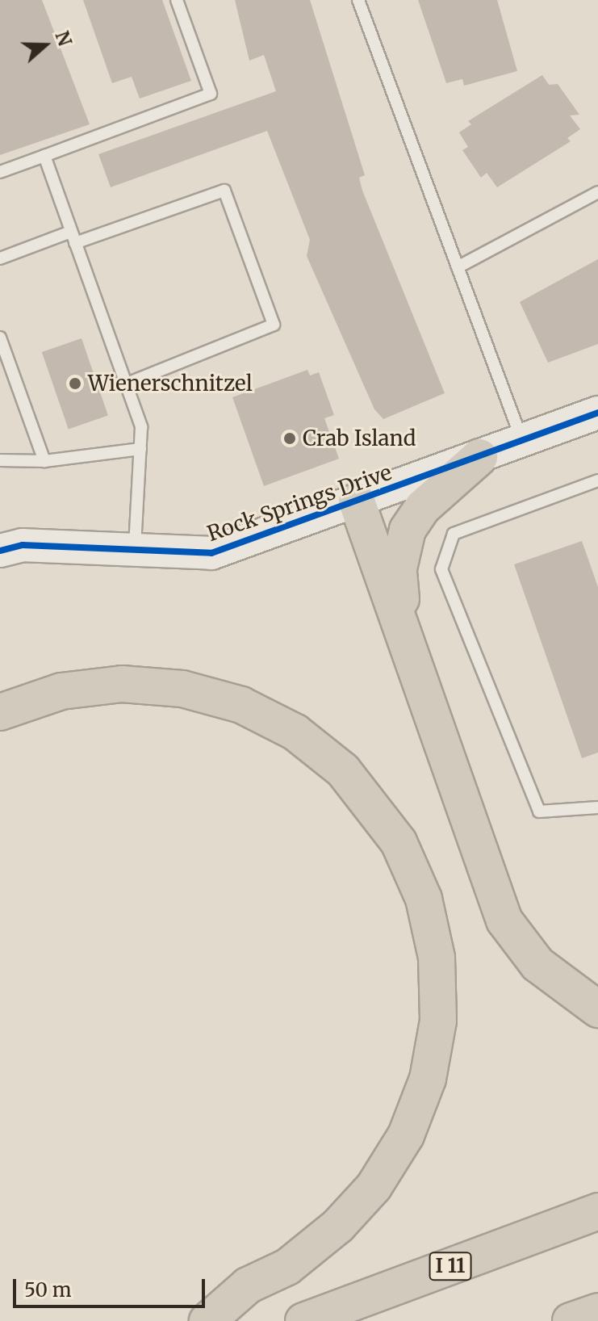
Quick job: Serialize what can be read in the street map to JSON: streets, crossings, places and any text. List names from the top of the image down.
{
  "streets": {
    "highway": ["I 11"],
    "main road": ["Rock Springs Drive"]
  },
  "places": ["Wienerschnitzel", "Crab Island"],
  "scale_bar": "50 m",
  "north": "right"
}
